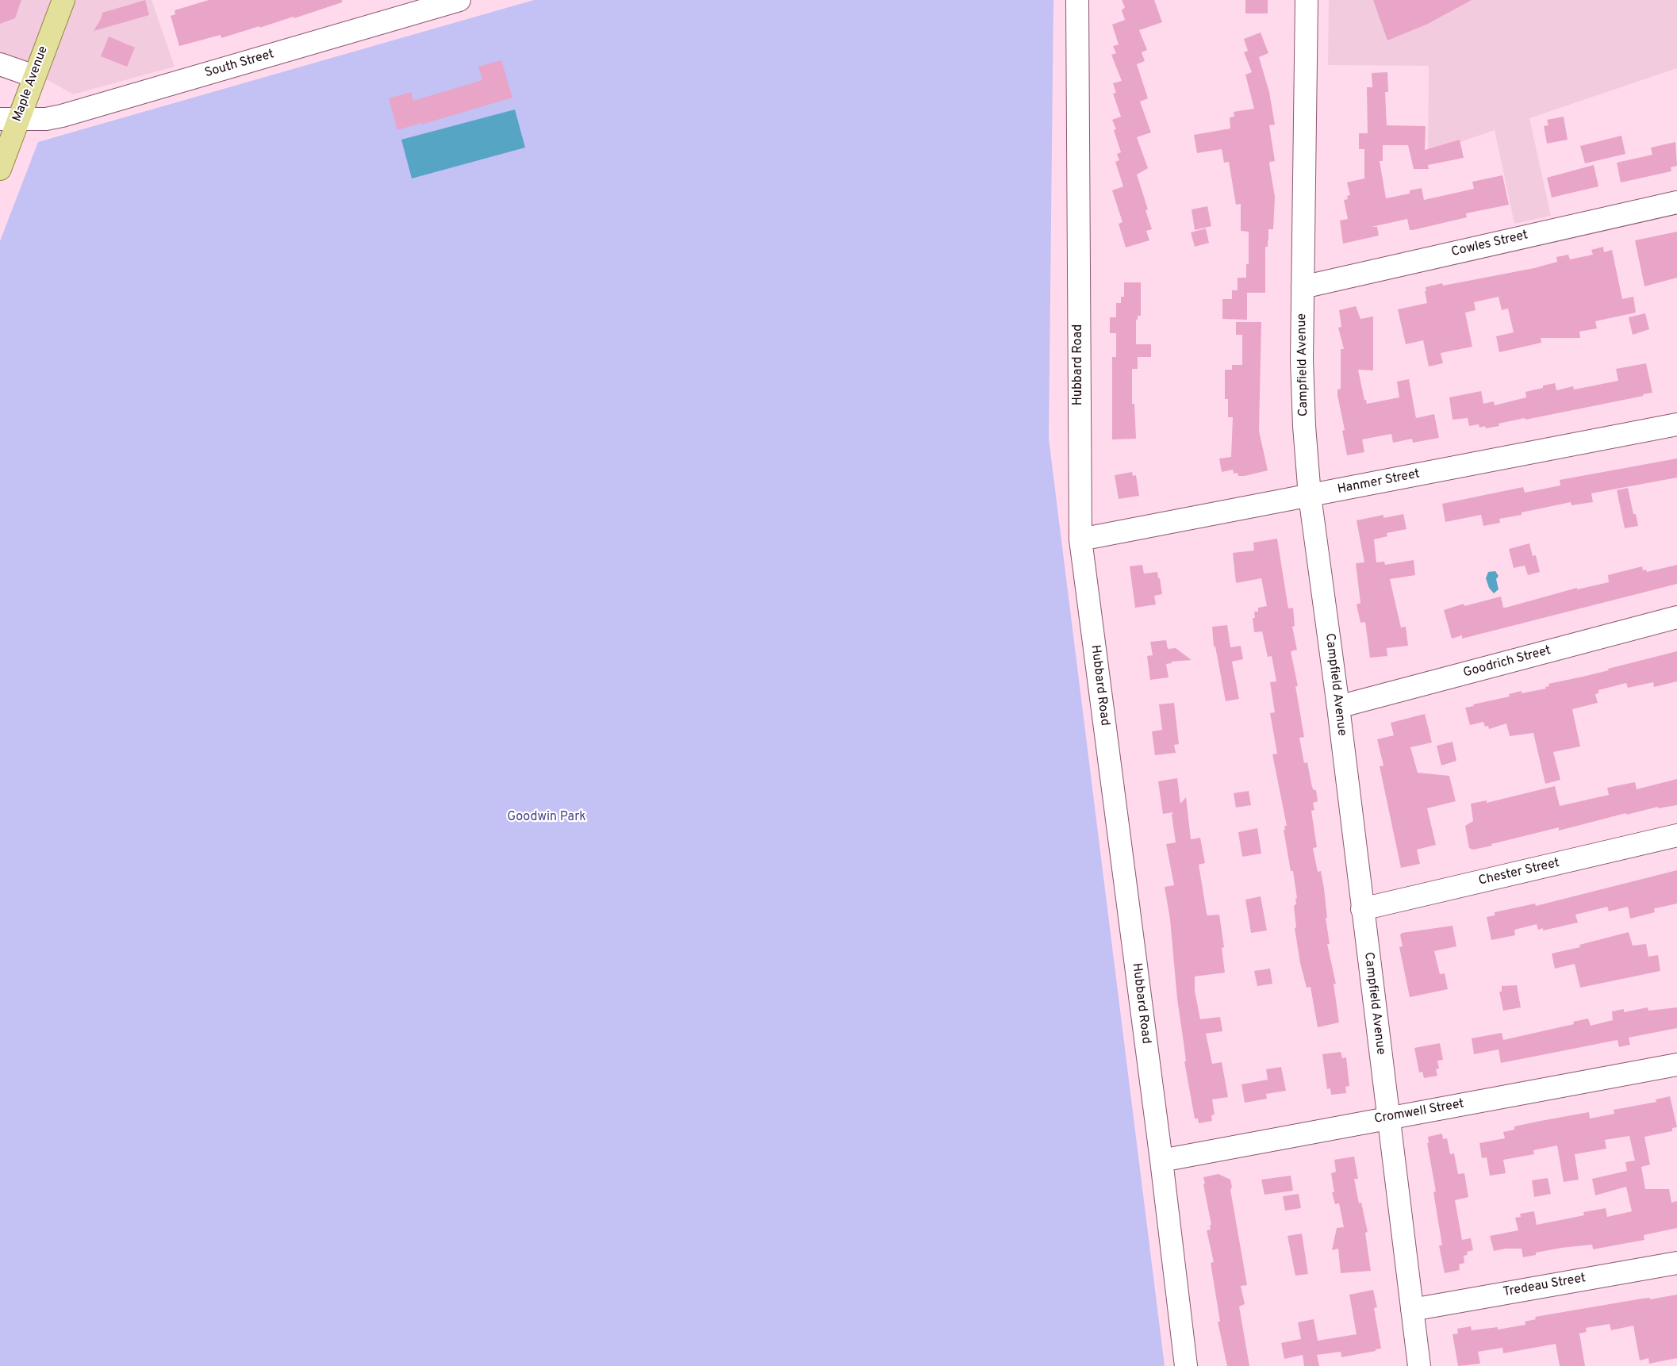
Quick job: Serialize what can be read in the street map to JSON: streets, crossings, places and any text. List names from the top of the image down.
{
  "streets": {
    "main road": ["Maple Avenue"],
    "street": [
      "South Street",
      "Cowles Street",
      "Hubbard Road",
      "Campfield Avenue",
      "Hanmer Street",
      "Goodrich Street",
      "Chester Street",
      "Cromwell Street",
      "Tredeau Street"
    ]
  },
  "crossings": [
    ["South Street", "Maple Avenue"],
    ["Cowles Street", "Campfield Avenue"],
    ["Hubbard Road", "Hanmer Street"],
    ["Hubbard Road", "Cromwell Street"],
    ["Campfield Avenue", "Hanmer Street"],
    ["Campfield Avenue", "Goodrich Street"],
    ["Campfield Avenue", "Chester Street"],
    ["Campfield Avenue", "Cromwell Street"],
    ["Campfield Avenue", "Tredeau Street"]
  ],
  "parks": ["Goodwin Park"]
}
